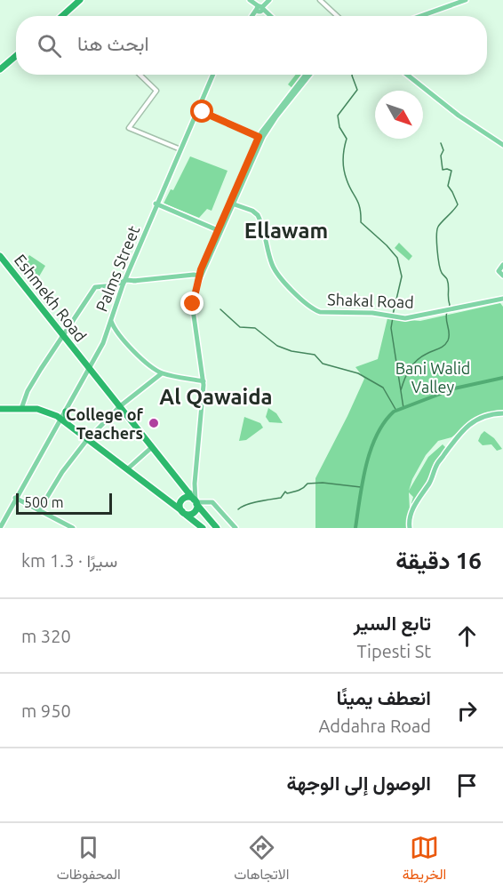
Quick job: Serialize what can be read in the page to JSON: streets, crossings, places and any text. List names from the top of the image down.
{
  "streets": {
    "highway": ["Eshmekh Road"],
    "main road": ["Palms Street", "Shakal Road"]
  },
  "crossings": [
    ["Palms Street", "Eshmekh Road"]
  ],
  "districts": ["Ellawam", "Al Qawaida"],
  "parks": ["Bani Walid Valley"],
  "places": ["College of Teachers"],
  "scale_bar": "500 m",
  "north": "bottom right",
  "page": {
    "search": "ابحث هنا",
    "scale": "500 m",
    "heading": ["16 دقيقة", "سيرًا · 1.3 km"],
    "list": [
      ["تابع السير", "Tipesti St", "320 m"],
      ["انعطف يمينًا", "Addahra Road", "950 m"],
      "الوصول إلى الوجهة"
    ],
    "nav": ["الخريطة", "الاتجاهات", "المحفوظات"]
  }
}
